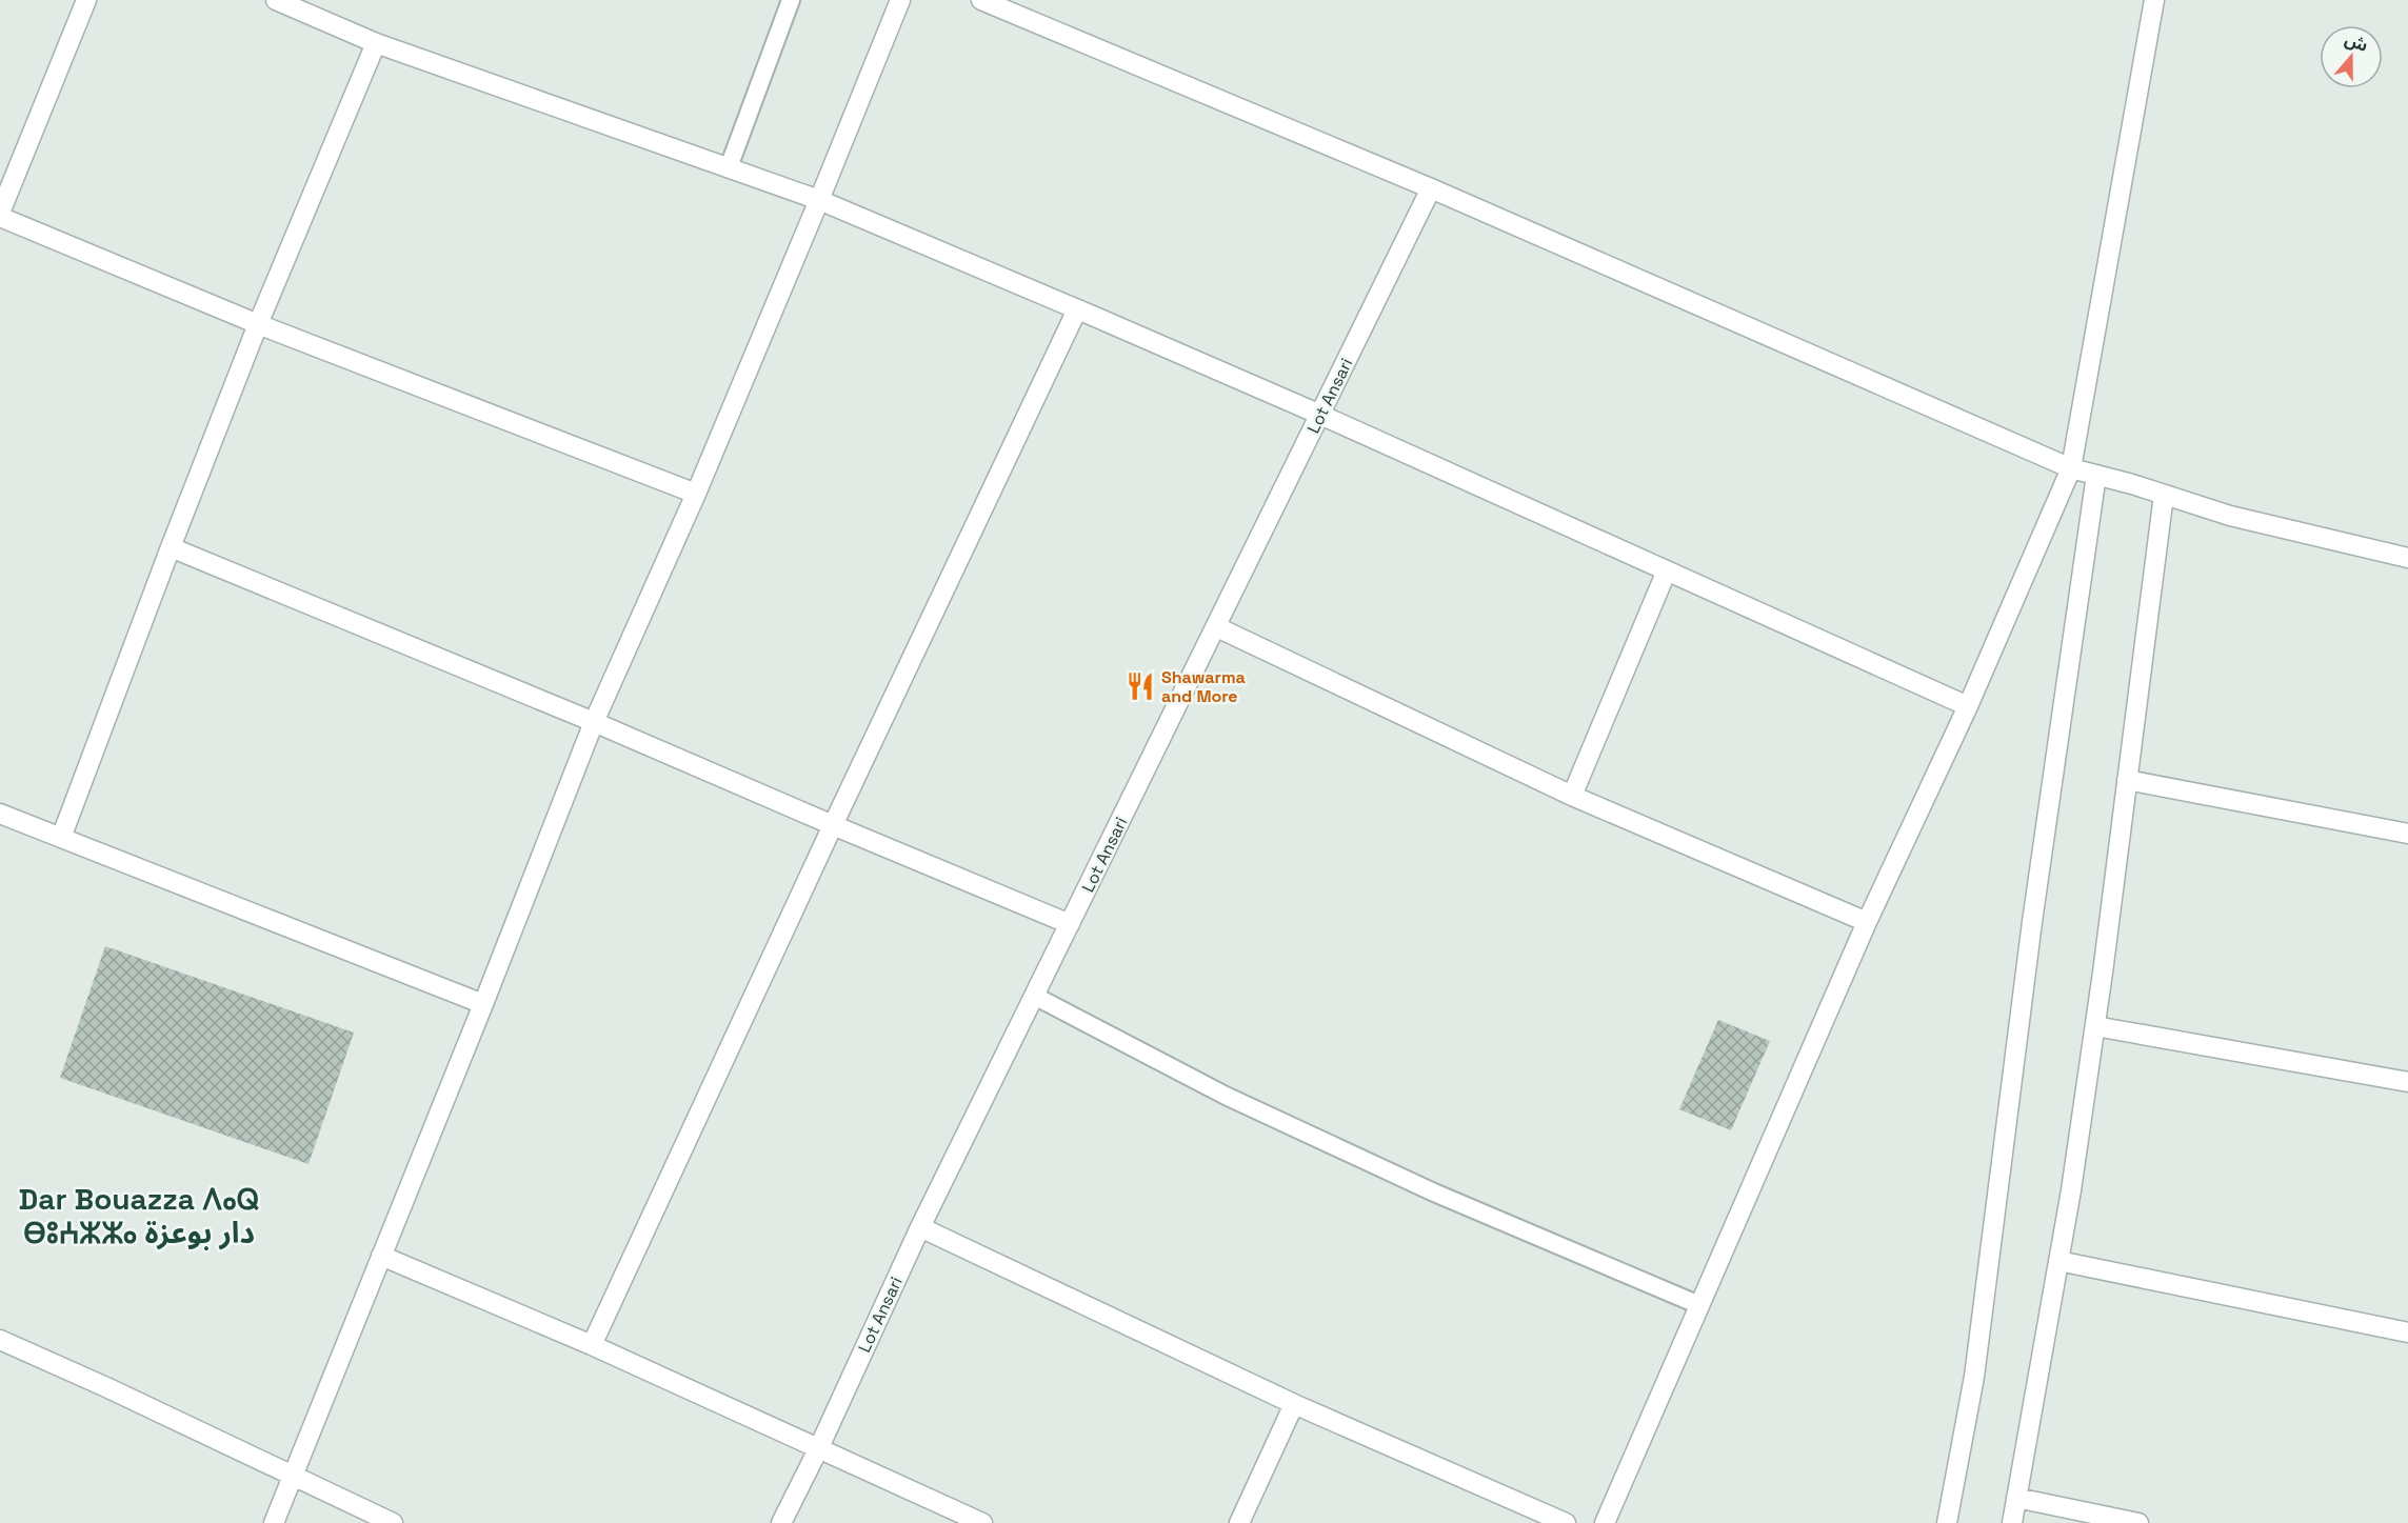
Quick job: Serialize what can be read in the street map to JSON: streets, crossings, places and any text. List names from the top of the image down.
{
  "streets": {
    "street": ["Lot Ansari"]
  },
  "districts": ["Dar Bouazza ⴷⴰⵕ ⴱⵓⵄⵣⵣⴰ دار بوعزة"],
  "places": {
    "restaurant": ["Shawarma and More"]
  },
  "north": "top"
}
